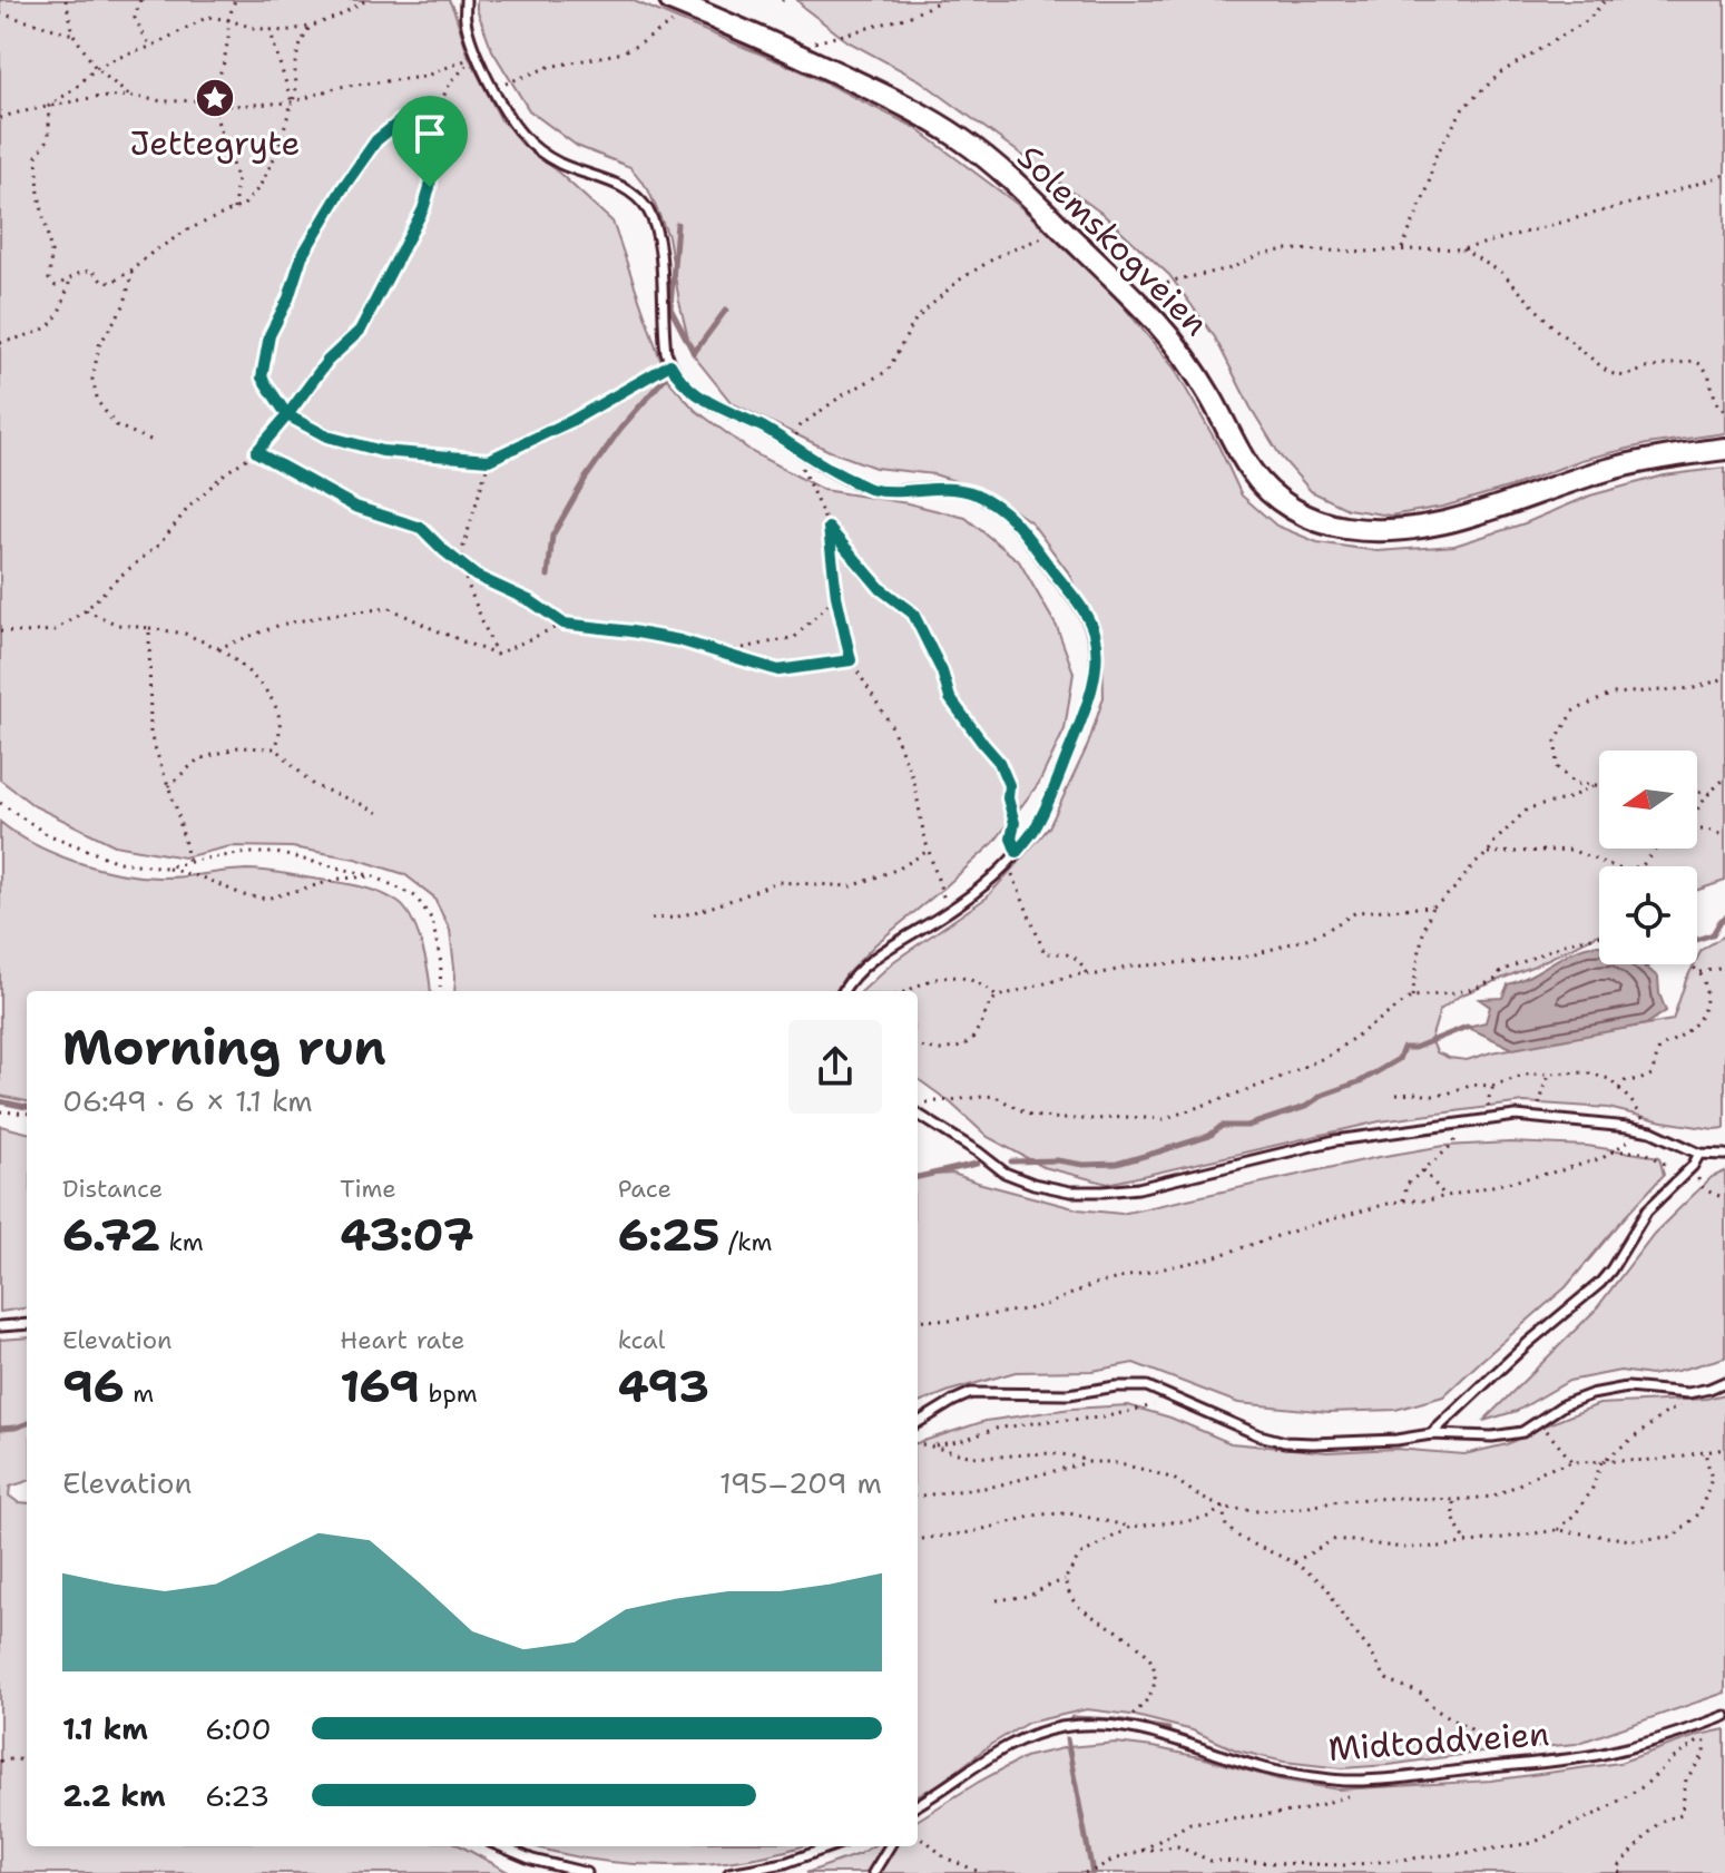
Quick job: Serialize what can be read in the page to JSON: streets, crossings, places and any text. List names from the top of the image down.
{
  "streets": {
    "street": ["Solemskogveien"],
    "lane": ["Midtoddveien"]
  },
  "places": {
    "place": ["Jettegryte"]
  },
  "north": "left",
  "page": {
    "heading": ["Morning run", "06:49 · 6 × 1.1 km"],
    "stats": [
      ["Distance", "6.72 km"],
      ["Time", "43:07"],
      ["Pace", "6:25 /km"],
      ["Elevation", "96 m"],
      ["Heart rate", "169 bpm"],
      ["kcal", "493"]
    ],
    "chart": ["Elevation", "195–209 m"],
    "list": [
      {
        "name": "1.1 km",
        "note": "6:00"
      },
      {
        "name": "2.2 km",
        "note": "6:23"
      }
    ]
  }
}
